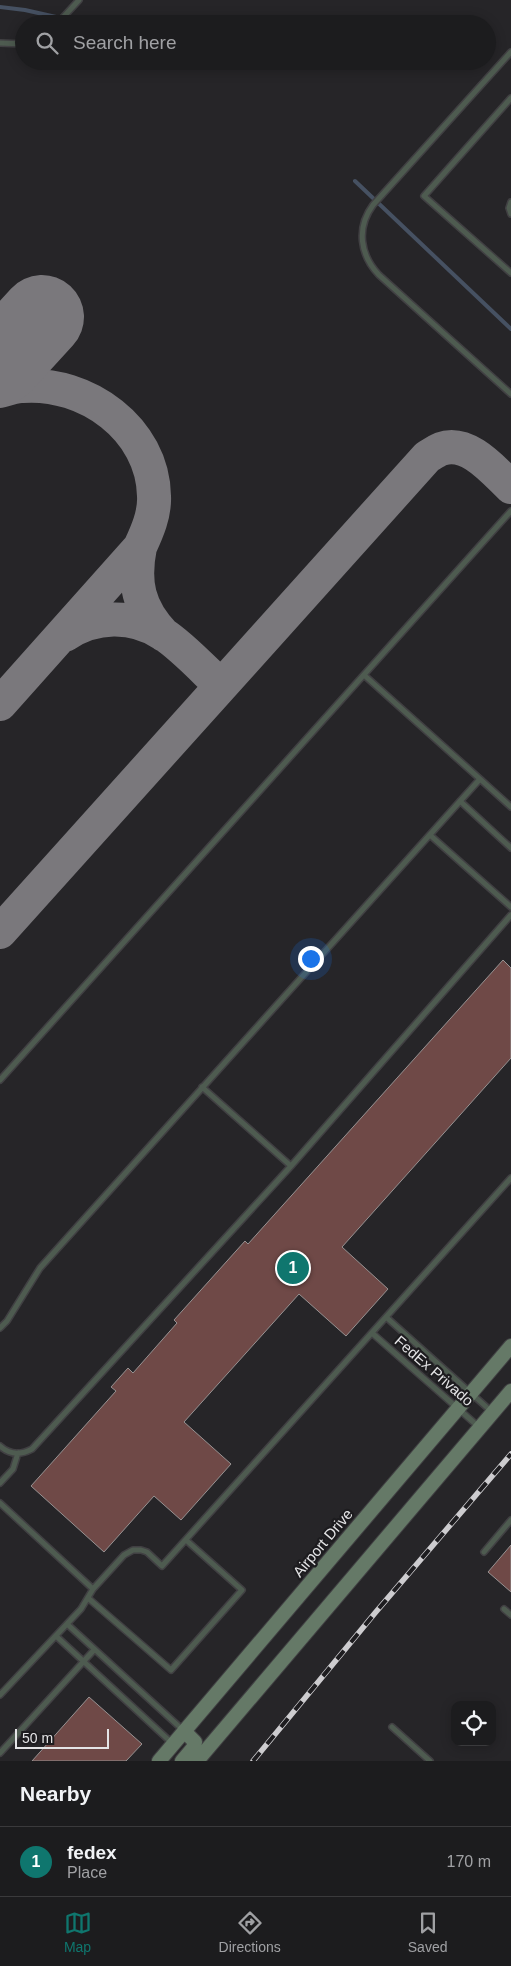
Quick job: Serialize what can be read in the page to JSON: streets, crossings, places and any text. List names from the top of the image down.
{
  "streets": {
    "main road": ["Airport Drive"],
    "lane": ["FedEx Privado"]
  },
  "crossings": [
    ["FedEx Privado", "Airport Drive"]
  ],
  "scale_bar": "50 m",
  "page": {
    "search": "Search here",
    "pins": "1",
    "scale": "50 m",
    "heading": "Nearby",
    "list": [
      {
        "mark": "1",
        "name": "fedex",
        "note": "Place",
        "value": "170 m"
      }
    ],
    "nav": ["Map", "Directions", "Saved"]
  }
}
